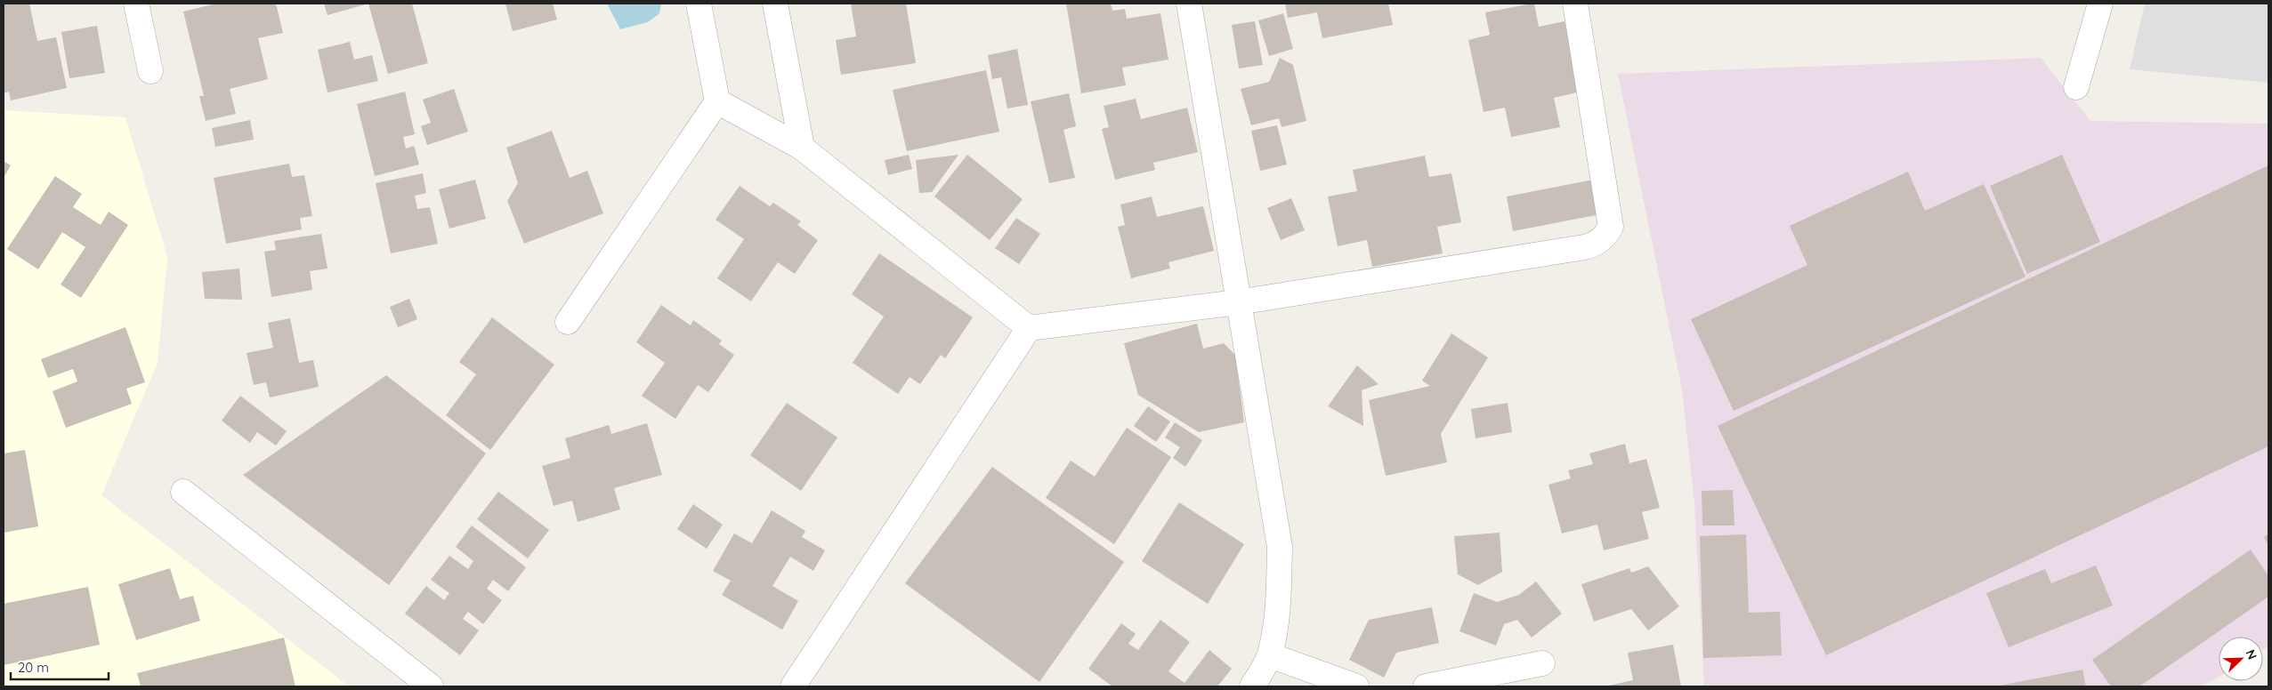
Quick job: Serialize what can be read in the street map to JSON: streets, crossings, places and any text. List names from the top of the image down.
{
  "scale_bar": "20 m",
  "north": "top right"
}
